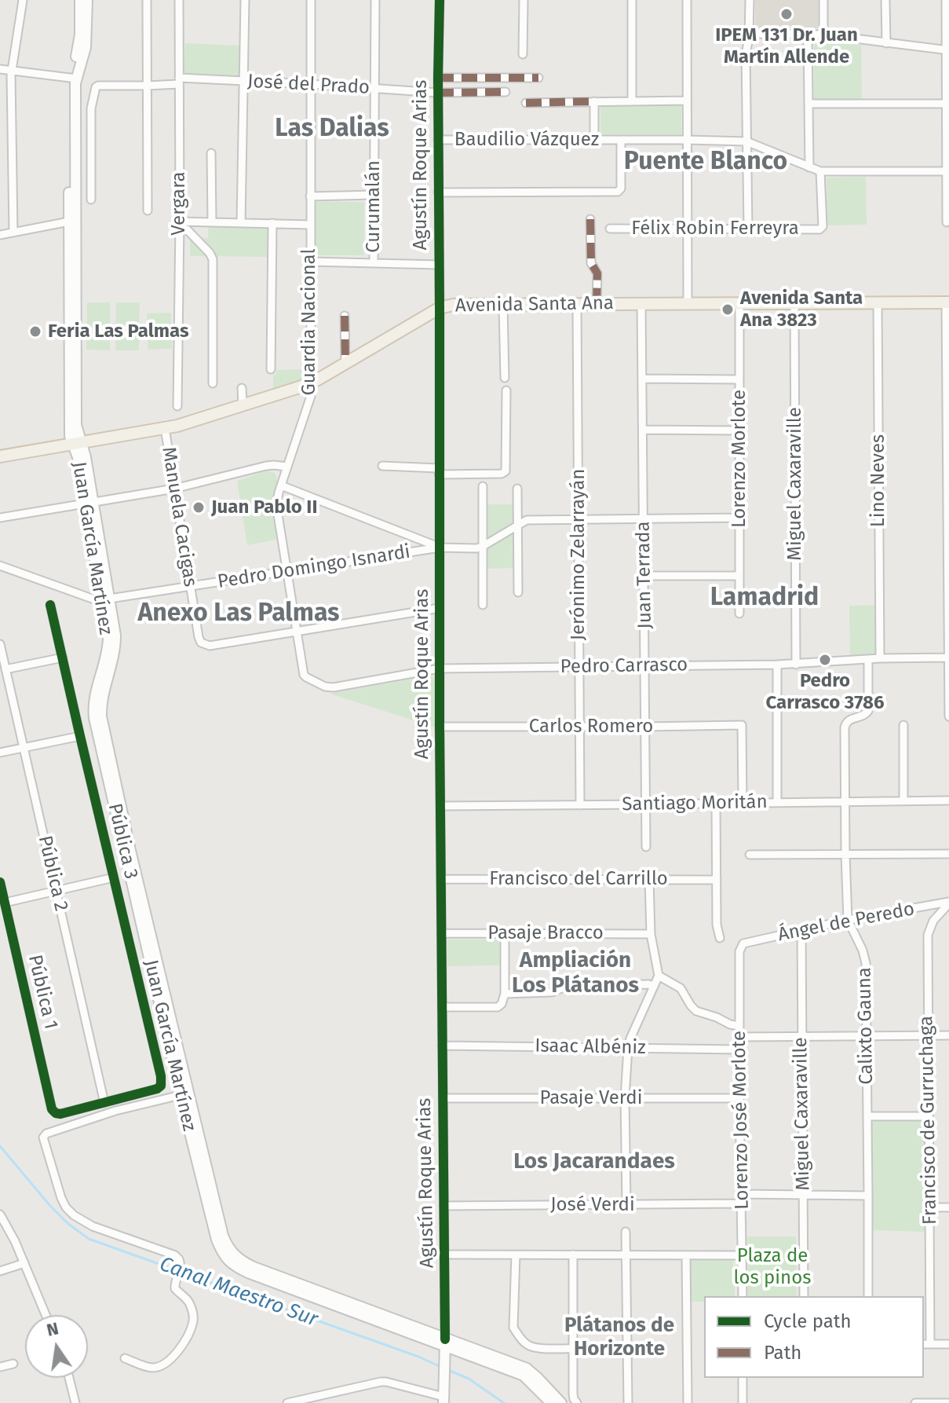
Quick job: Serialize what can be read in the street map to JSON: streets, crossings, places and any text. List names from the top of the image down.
{
  "streets": {
    "main road": ["Avenida Santa Ana", "Juan García Martínez"],
    "street": [
      "José del Prado",
      "Baudilio Vázquez",
      "Agustín Roque Arias",
      "Vergara",
      "Curumalán",
      "Félix Robin Ferreyra",
      "Guardia Nacional",
      "Lorenzo Morlote",
      "Lino Neves",
      "Miguel Caxaraville",
      "Manuela Cacigas",
      "Jerónimo Zelarrayán",
      "Pedro Domingo Isnardi",
      "Juan Terrada",
      "Pedro Carrasco",
      "Carlos Romero",
      "Santiago Moritán",
      "Pública 3",
      "Pública 2",
      "Francisco del Carrillo",
      "Ángel de Peredo",
      "Pasaje Bracco",
      "Pública 1",
      "Calixto Gauna",
      "Isaac Albéniz",
      "Pasaje Verdi",
      "Lorenzo José Morlote",
      "Francisco de Gurruchaga",
      "José Verdi"
    ]
  },
  "crossings": [
    ["José del Prado", "Agustín Roque Arias"],
    ["José del Prado", "Vergara"],
    ["José del Prado", "Curumalán"],
    ["José del Prado", "Guardia Nacional"],
    ["Baudilio Vázquez", "Agustín Roque Arias"],
    ["Baudilio Vázquez", "Félix Robin Ferreyra"],
    ["Agustín Roque Arias", "Avenida Santa Ana"],
    ["Agustín Roque Arias", "Juan García Martínez"],
    ["Agustín Roque Arias", "Pedro Domingo Isnardi"],
    ["Agustín Roque Arias", "Pedro Carrasco"],
    ["Agustín Roque Arias", "Carlos Romero"],
    ["Agustín Roque Arias", "Santiago Moritán"],
    ["Agustín Roque Arias", "Francisco del Carrillo"],
    ["Agustín Roque Arias", "Pasaje Bracco"],
    ["Agustín Roque Arias", "Isaac Albéniz"],
    ["Agustín Roque Arias", "Pasaje Verdi"],
    ["Agustín Roque Arias", "José Verdi"],
    ["Avenida Santa Ana", "Guardia Nacional"],
    ["Avenida Santa Ana", "Lorenzo Morlote"],
    ["Avenida Santa Ana", "Lino Neves"],
    ["Avenida Santa Ana", "Miguel Caxaraville"],
    ["Avenida Santa Ana", "Manuela Cacigas"],
    ["Avenida Santa Ana", "Juan García Martínez"],
    ["Avenida Santa Ana", "Jerónimo Zelarrayán"],
    ["Avenida Santa Ana", "Juan Terrada"],
    ["Guardia Nacional", "Manuela Cacigas"],
    ["Guardia Nacional", "Pedro Domingo Isnardi"],
    ["Guardia Nacional", "Pedro Carrasco"],
    ["Lorenzo Morlote", "Pedro Domingo Isnardi"],
    ["Lino Neves", "Pedro Carrasco"],
    ["Miguel Caxaraville", "Pedro Carrasco"],
    ["Miguel Caxaraville", "Ángel de Peredo"],
    ["Manuela Cacigas", "Pedro Domingo Isnardi"],
    ["Juan García Martínez", "Pedro Domingo Isnardi"],
    ["Jerónimo Zelarrayán", "Pedro Domingo Isnardi"],
    ["Jerónimo Zelarrayán", "Pedro Carrasco"],
    ["Jerónimo Zelarrayán", "Carlos Romero"],
    ["Jerónimo Zelarrayán", "Santiago Moritán"],
    ["Pedro Domingo Isnardi", "Juan Terrada"],
    ["Juan Terrada", "Pedro Carrasco"],
    ["Juan Terrada", "Carlos Romero"],
    ["Juan Terrada", "Santiago Moritán"],
    ["Pedro Carrasco", "Calixto Gauna"],
    ["Carlos Romero", "Santiago Moritán"],
    ["Santiago Moritán", "Calixto Gauna"],
    ["Pública 3", "Pública 2"],
    ["Pública 3", "Pública 1"],
    ["Pública 2", "Pública 1"],
    ["Ángel de Peredo", "Calixto Gauna"],
    ["Ángel de Peredo", "Lorenzo José Morlote"],
    ["Ángel de Peredo", "Francisco de Gurruchaga"],
    ["Isaac Albéniz", "Lorenzo José Morlote"],
    ["Pasaje Verdi", "Lorenzo José Morlote"],
    ["Lorenzo José Morlote", "José Verdi"]
  ],
  "districts": [
    "Las Dalias",
    "Puente Blanco",
    "Lamadrid",
    "Anexo Las Palmas",
    "Ampliación Los Plátanos",
    "Los Jacarandaes",
    "Plátanos de Horizonte"
  ],
  "water": ["Canal Maestro Sur"],
  "parks": ["Plaza de los pinos"],
  "places": [
    "IPEM 131 Dr. Juan Martín Allende",
    "Avenida Santa Ana 3823",
    "Feria Las Palmas",
    "Juan Pablo II",
    "Pedro Carrasco 3786"
  ],
  "legend": ["Cycle path", "Path"],
  "north": "top"
}
